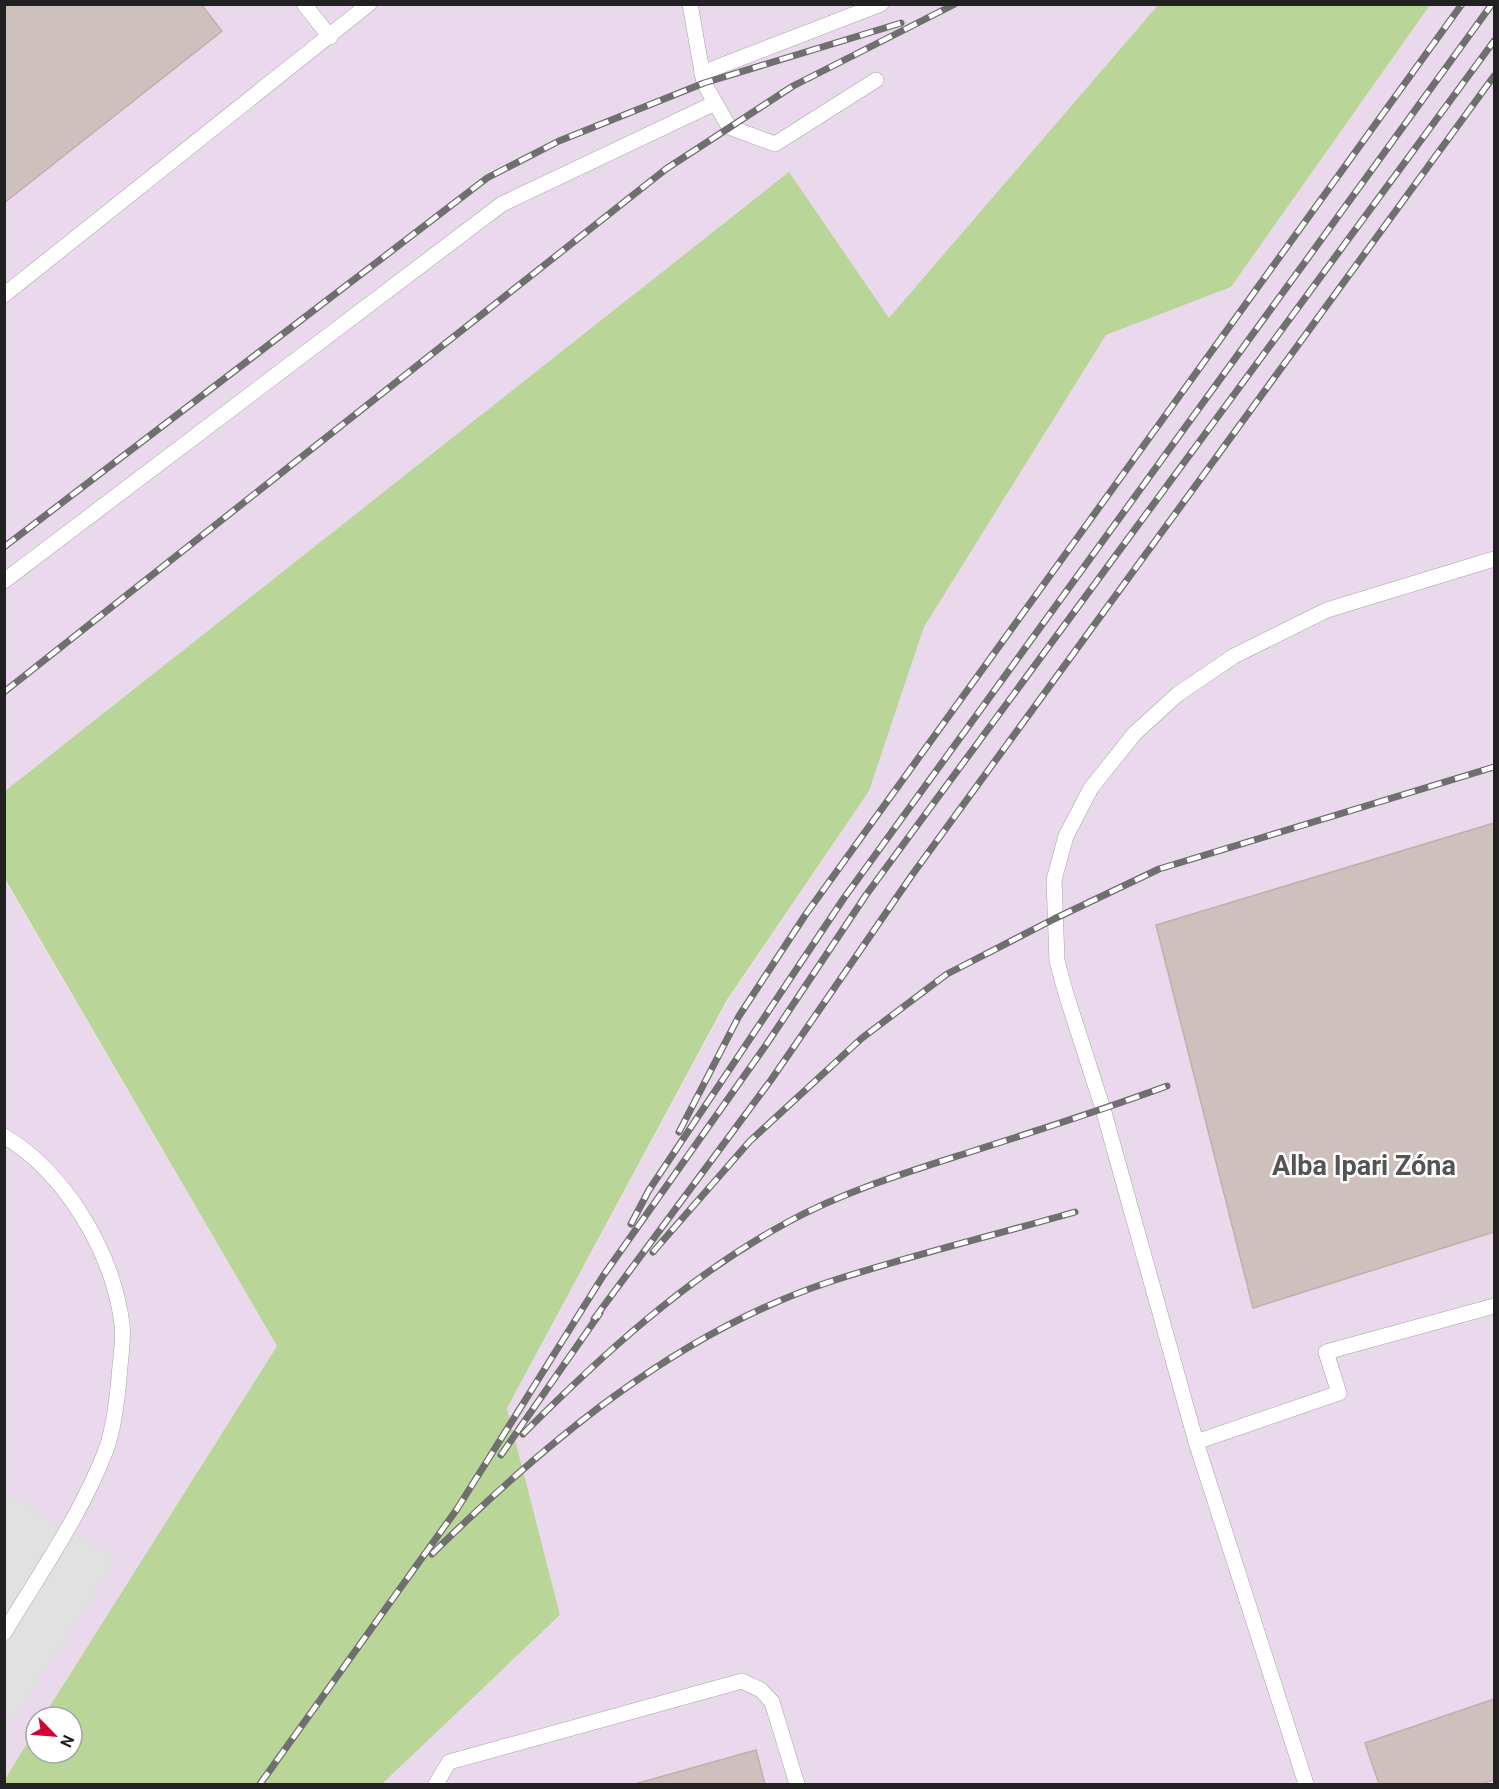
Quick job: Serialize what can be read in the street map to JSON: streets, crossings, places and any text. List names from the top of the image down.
{
  "districts": ["Alba Ipari Zóna"],
  "north": "bottom right"
}
